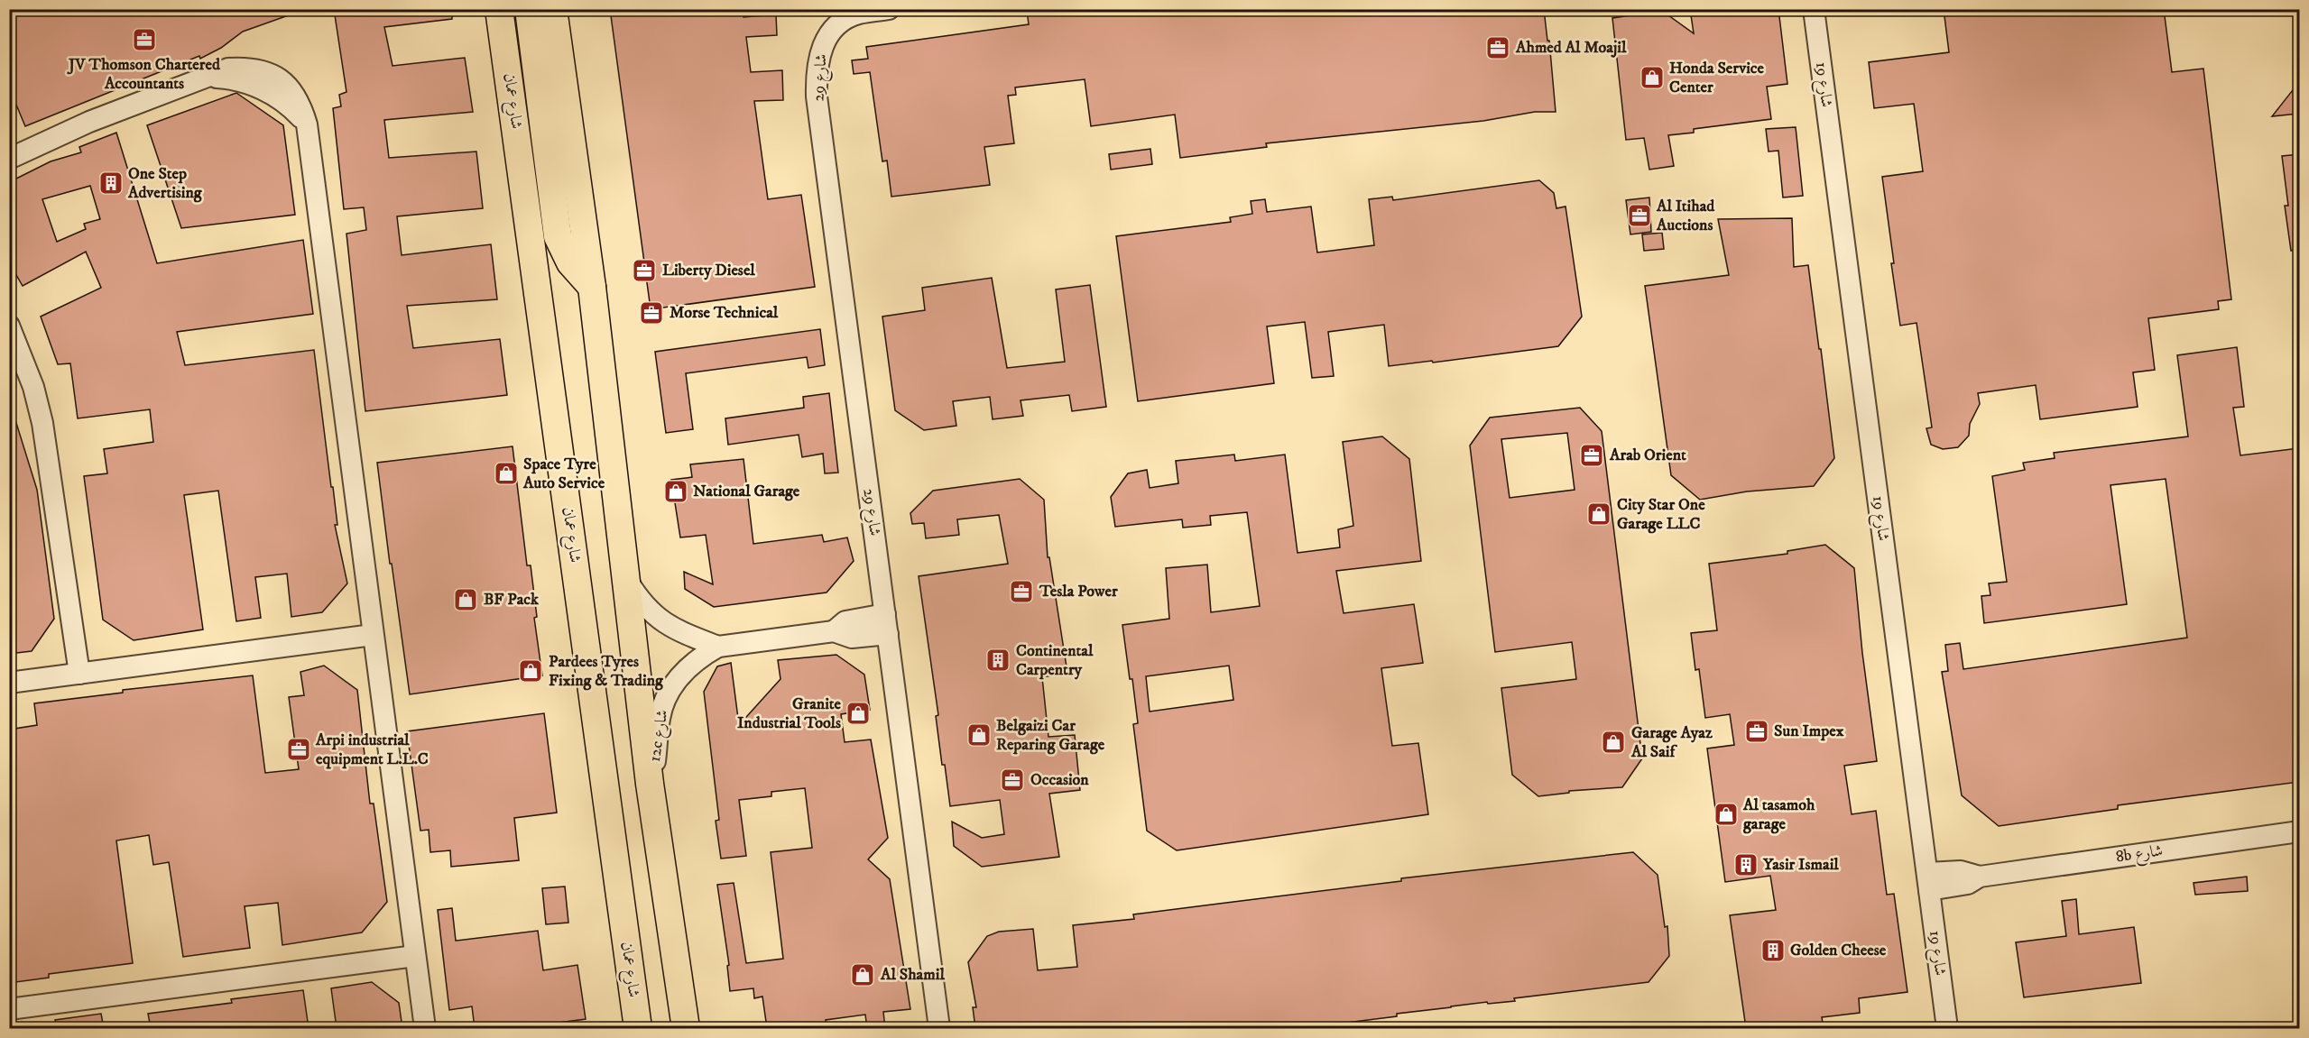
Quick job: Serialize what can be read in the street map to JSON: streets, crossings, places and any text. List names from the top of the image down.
{
  "streets": {
    "main road": ["شارع عمان"],
    "street": [
      "شارع 29",
      "شارع 19",
      "12c شارع",
      "8b شارع"
    ]
  },
  "crossings": [
    ["شارع 29", "12c شارع"],
    ["شارع 19", "8b شارع"]
  ],
  "places": {
    "office": [
      "JV Thomson Chartered Accountants",
      "Ahmed Al Moajil",
      "Al Itihad Auctions",
      "Liberty Diesel",
      "Morse Technical",
      "Arab Orient",
      "Tesla Power",
      "Sun Impex",
      "Arpi industrial equipment L.L.C",
      "Occasion"
    ],
    "shop": [
      "Honda Service Center",
      "Space Tyre Auto Service",
      "National Garage",
      "City Star One Garage LLC",
      "BF Pack",
      "Pardees Tyres Fixing & Trading",
      "Granite Industrial Tools",
      "Belgaizi Car Reparing Garage",
      "Garage Ayaz Al Saif",
      "Al tasamoh garage",
      "Al Shamil"
    ],
    "building": [
      "One Step Advertising",
      "Continental Carpentry",
      "Yasir Ismail",
      "Golden Cheese"
    ]
  }
}
